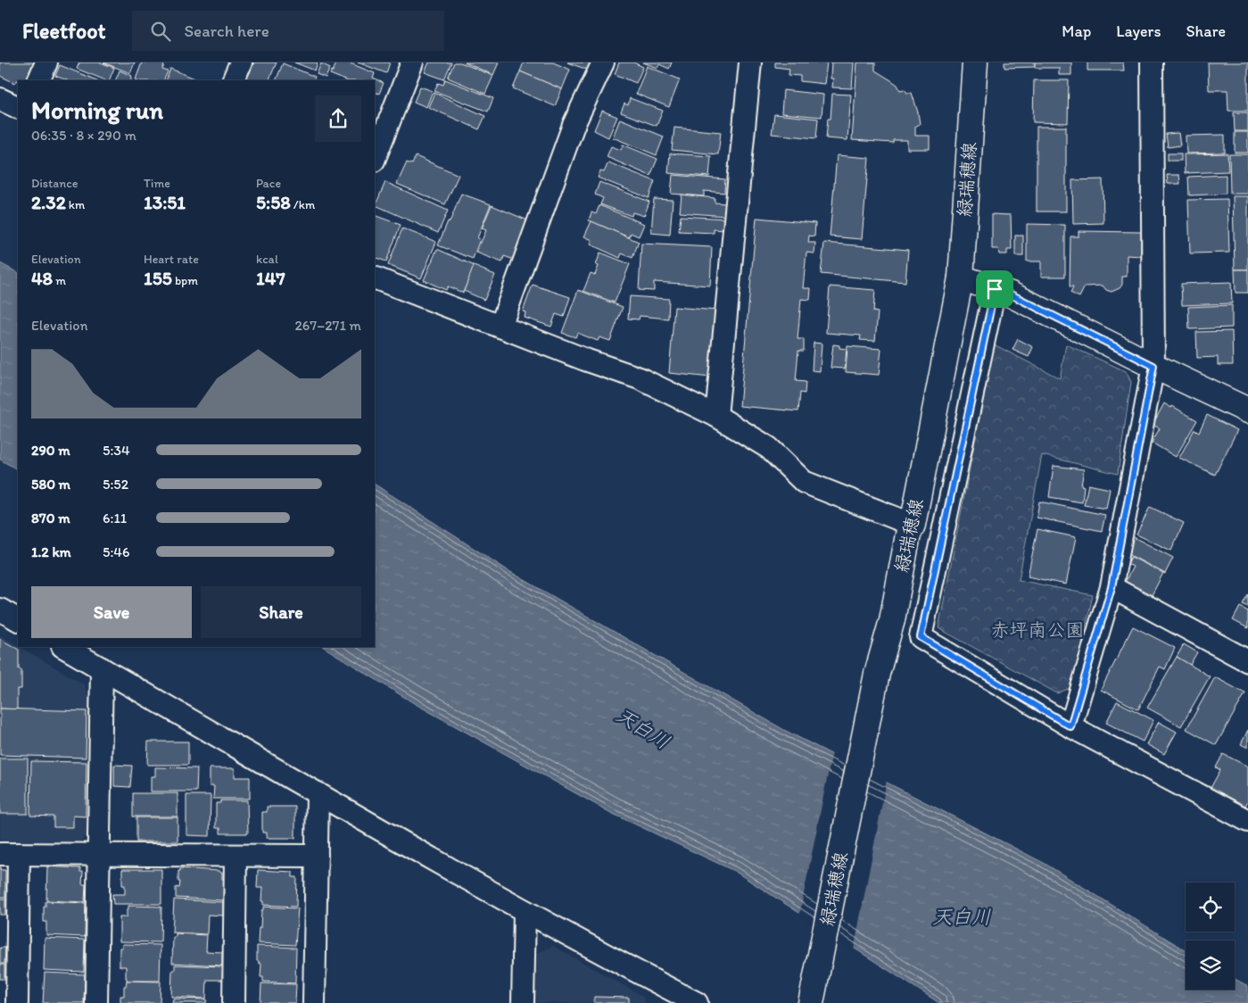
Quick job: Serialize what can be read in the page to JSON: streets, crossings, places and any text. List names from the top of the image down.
{
  "streets": {
    "main road": ["緑瑞穂線"]
  },
  "water": ["天白川"],
  "parks": ["赤坪南公園"],
  "page": {
    "header": "Fleetfoot",
    "search": "Search here",
    "nav": ["Map", "Layers", "Share"],
    "heading": ["Morning run", "06:35 · 8 × 290 m"],
    "stats": [
      ["Distance", "2.32 km"],
      ["Time", "13:51"],
      ["Pace", "5:58 /km"],
      ["Elevation", "48 m"],
      ["Heart rate", "155 bpm"],
      ["kcal", "147"]
    ],
    "chart": ["Elevation", "267–271 m"],
    "list": [
      {
        "name": "290 m",
        "note": "5:34"
      },
      {
        "name": "580 m",
        "note": "5:52"
      },
      {
        "name": "870 m",
        "note": "6:11"
      },
      {
        "name": "1.2 km",
        "note": "5:46"
      }
    ],
    "buttons": ["Save", "Share"]
  }
}
